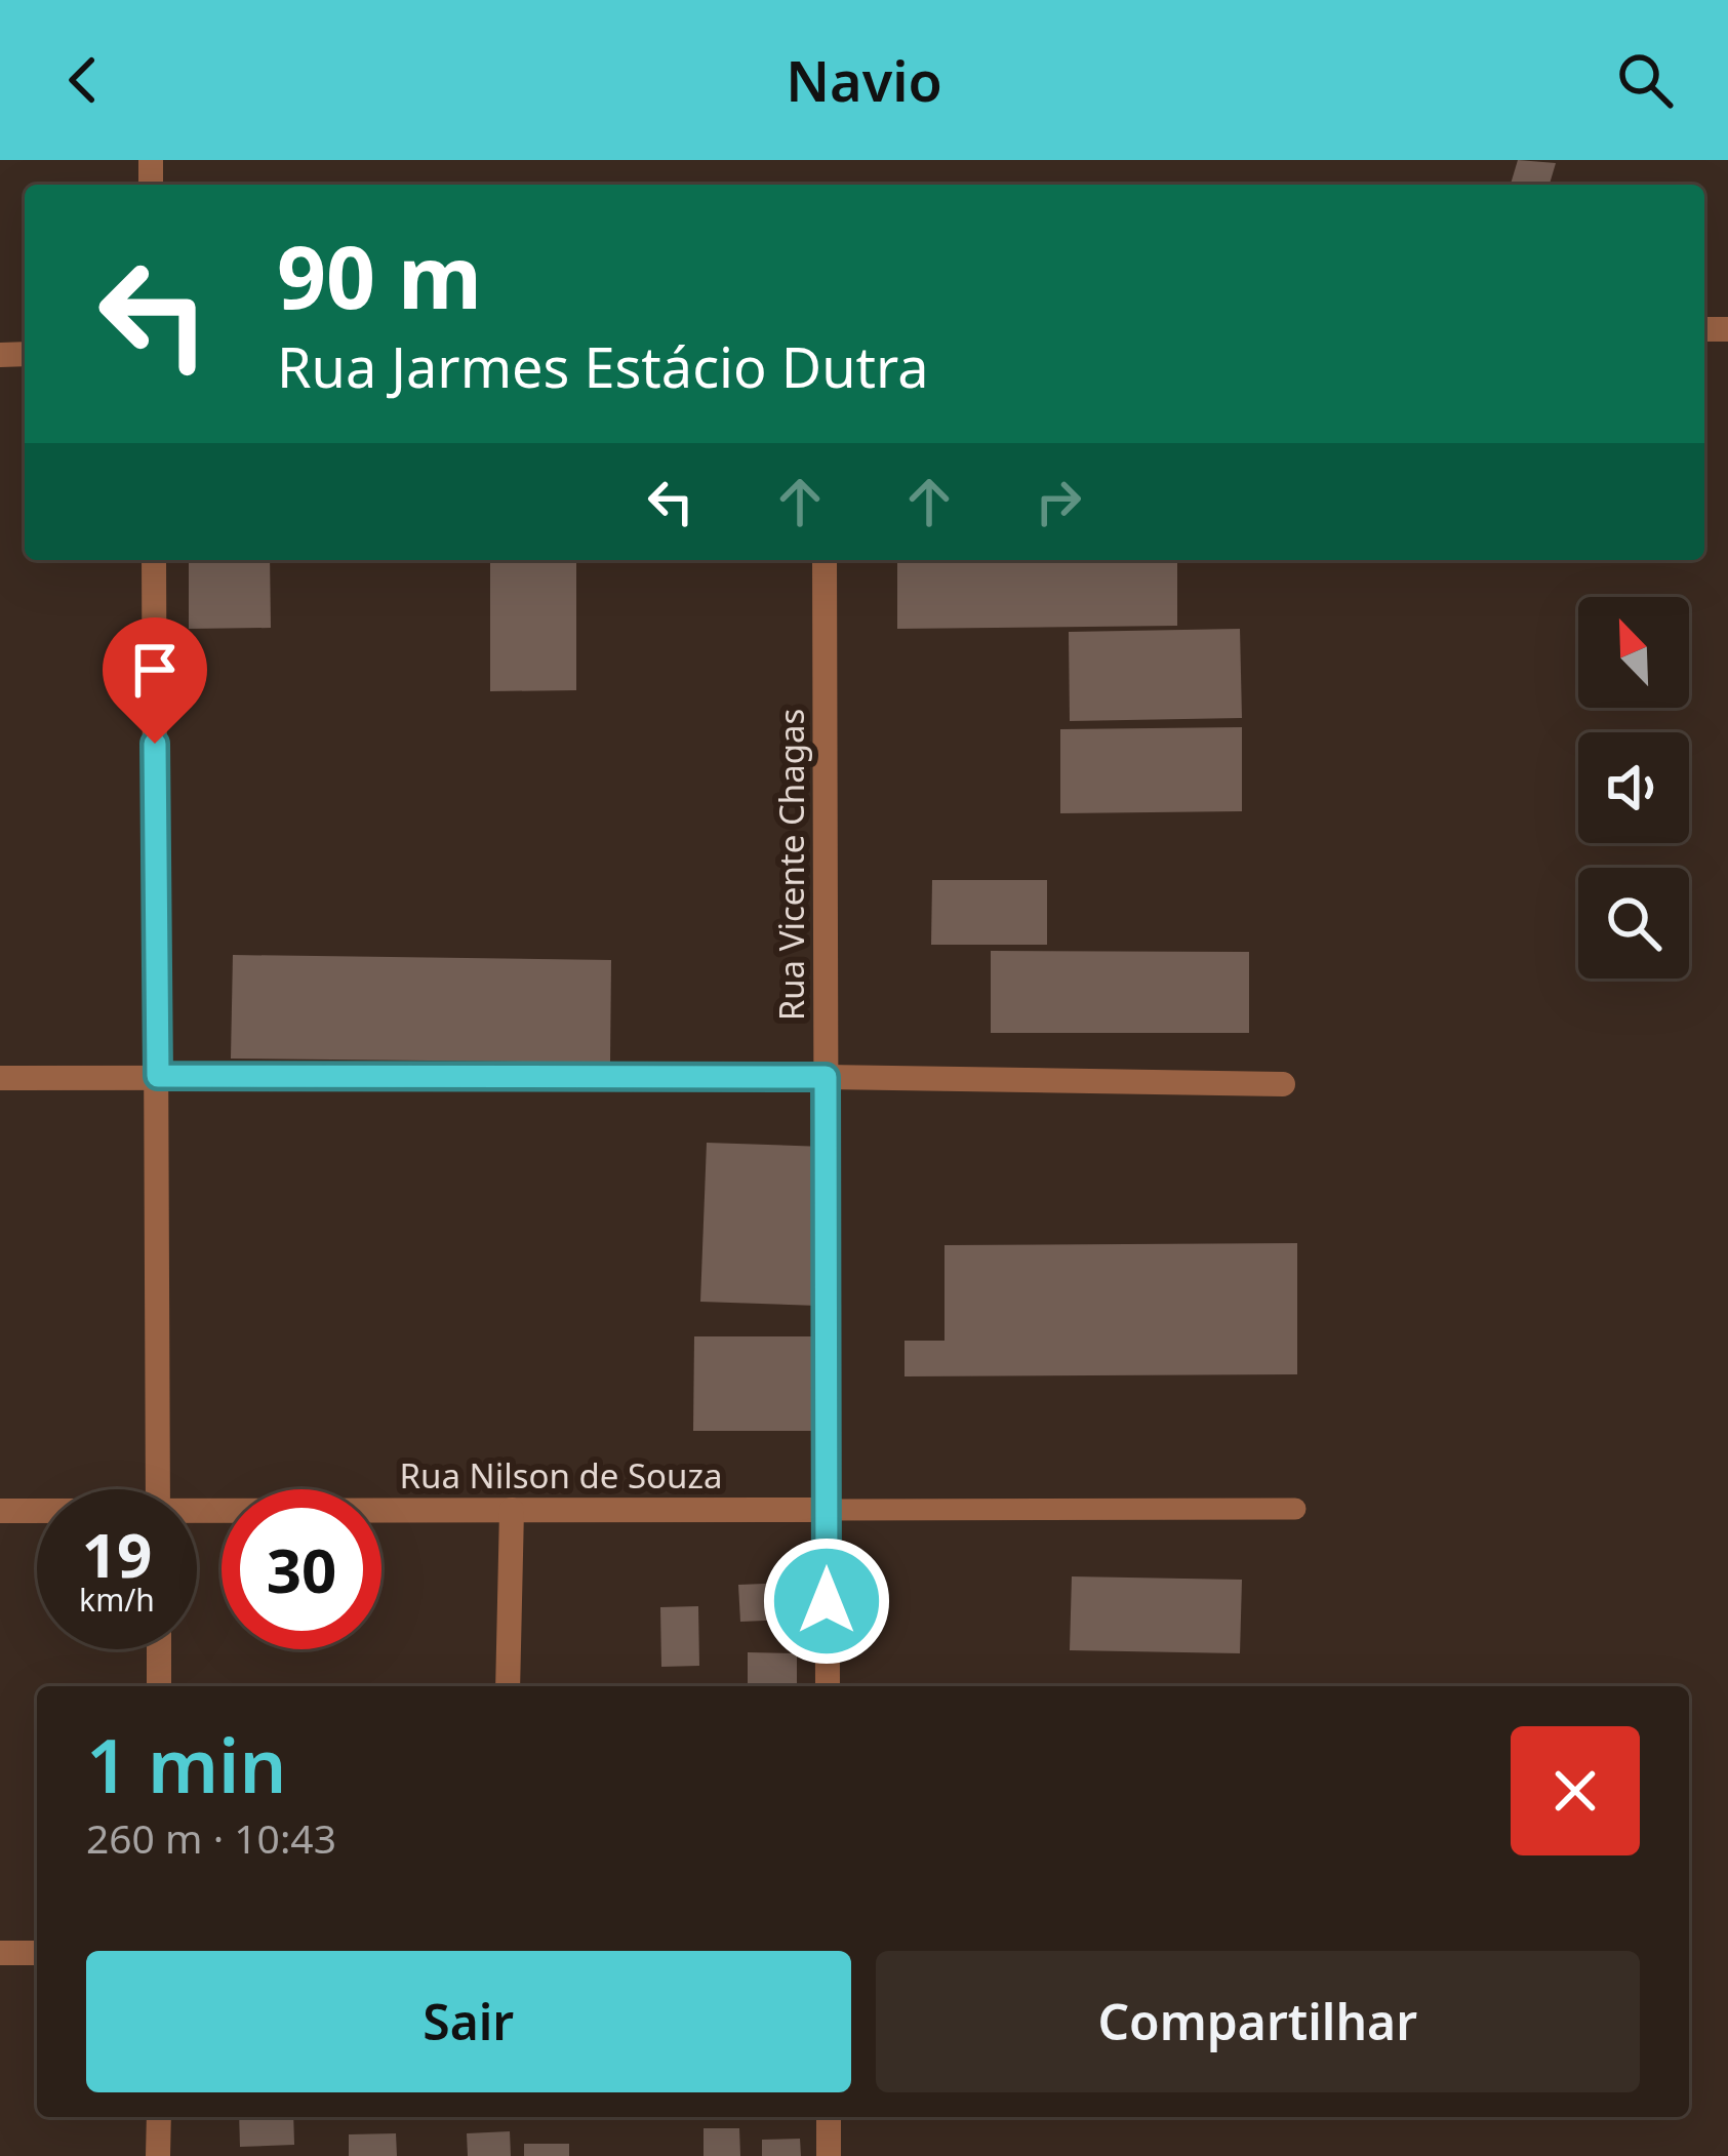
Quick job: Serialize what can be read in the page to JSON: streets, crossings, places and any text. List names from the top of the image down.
{
  "streets": {
    "street": ["Rua Vicente Chagas", "Rua Nilson de Souza"]
  },
  "crossings": [
    ["Rua Vicente Chagas", "Rua Nilson de Souza"]
  ],
  "north": "top left",
  "page": {
    "header": "Navio",
    "turn": ["90 m", "Rua Jarmes Estácio Dutra"],
    "speed": "19 km/h",
    "limit": "30",
    "heading": ["1 min", "260 m · 10:43"],
    "buttons": ["Sair", "Compartilhar"]
  }
}
